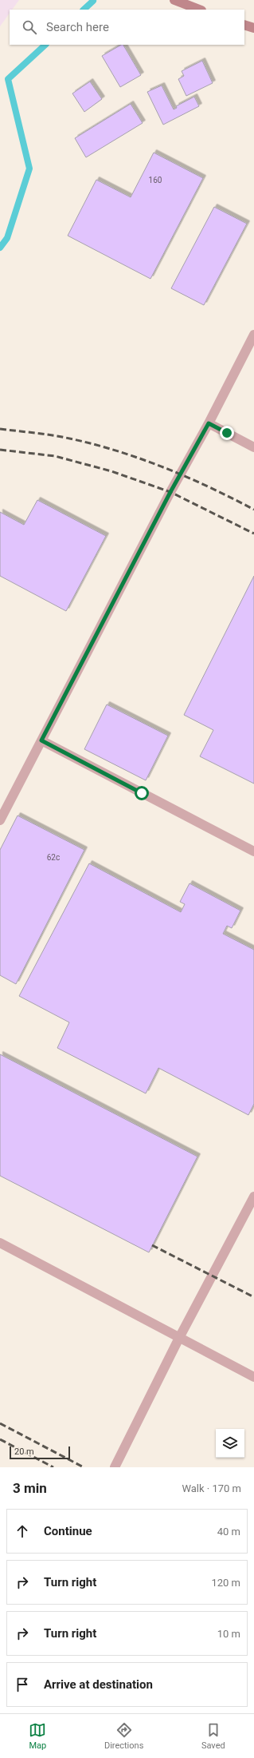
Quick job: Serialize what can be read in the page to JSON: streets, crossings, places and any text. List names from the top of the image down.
{
  "house_numbers": ["160", "62c"],
  "scale_bar": "20 m",
  "page": {
    "search": "Search here",
    "scale": "20 m",
    "heading": ["3 min", "Walk · 170 m"],
    "list": [
      ["Continue", "40 m"],
      ["Turn right", "120 m"],
      ["Turn right", "10 m"],
      "Arrive at destination"
    ],
    "nav": ["Map", "Directions", "Saved"]
  }
}
